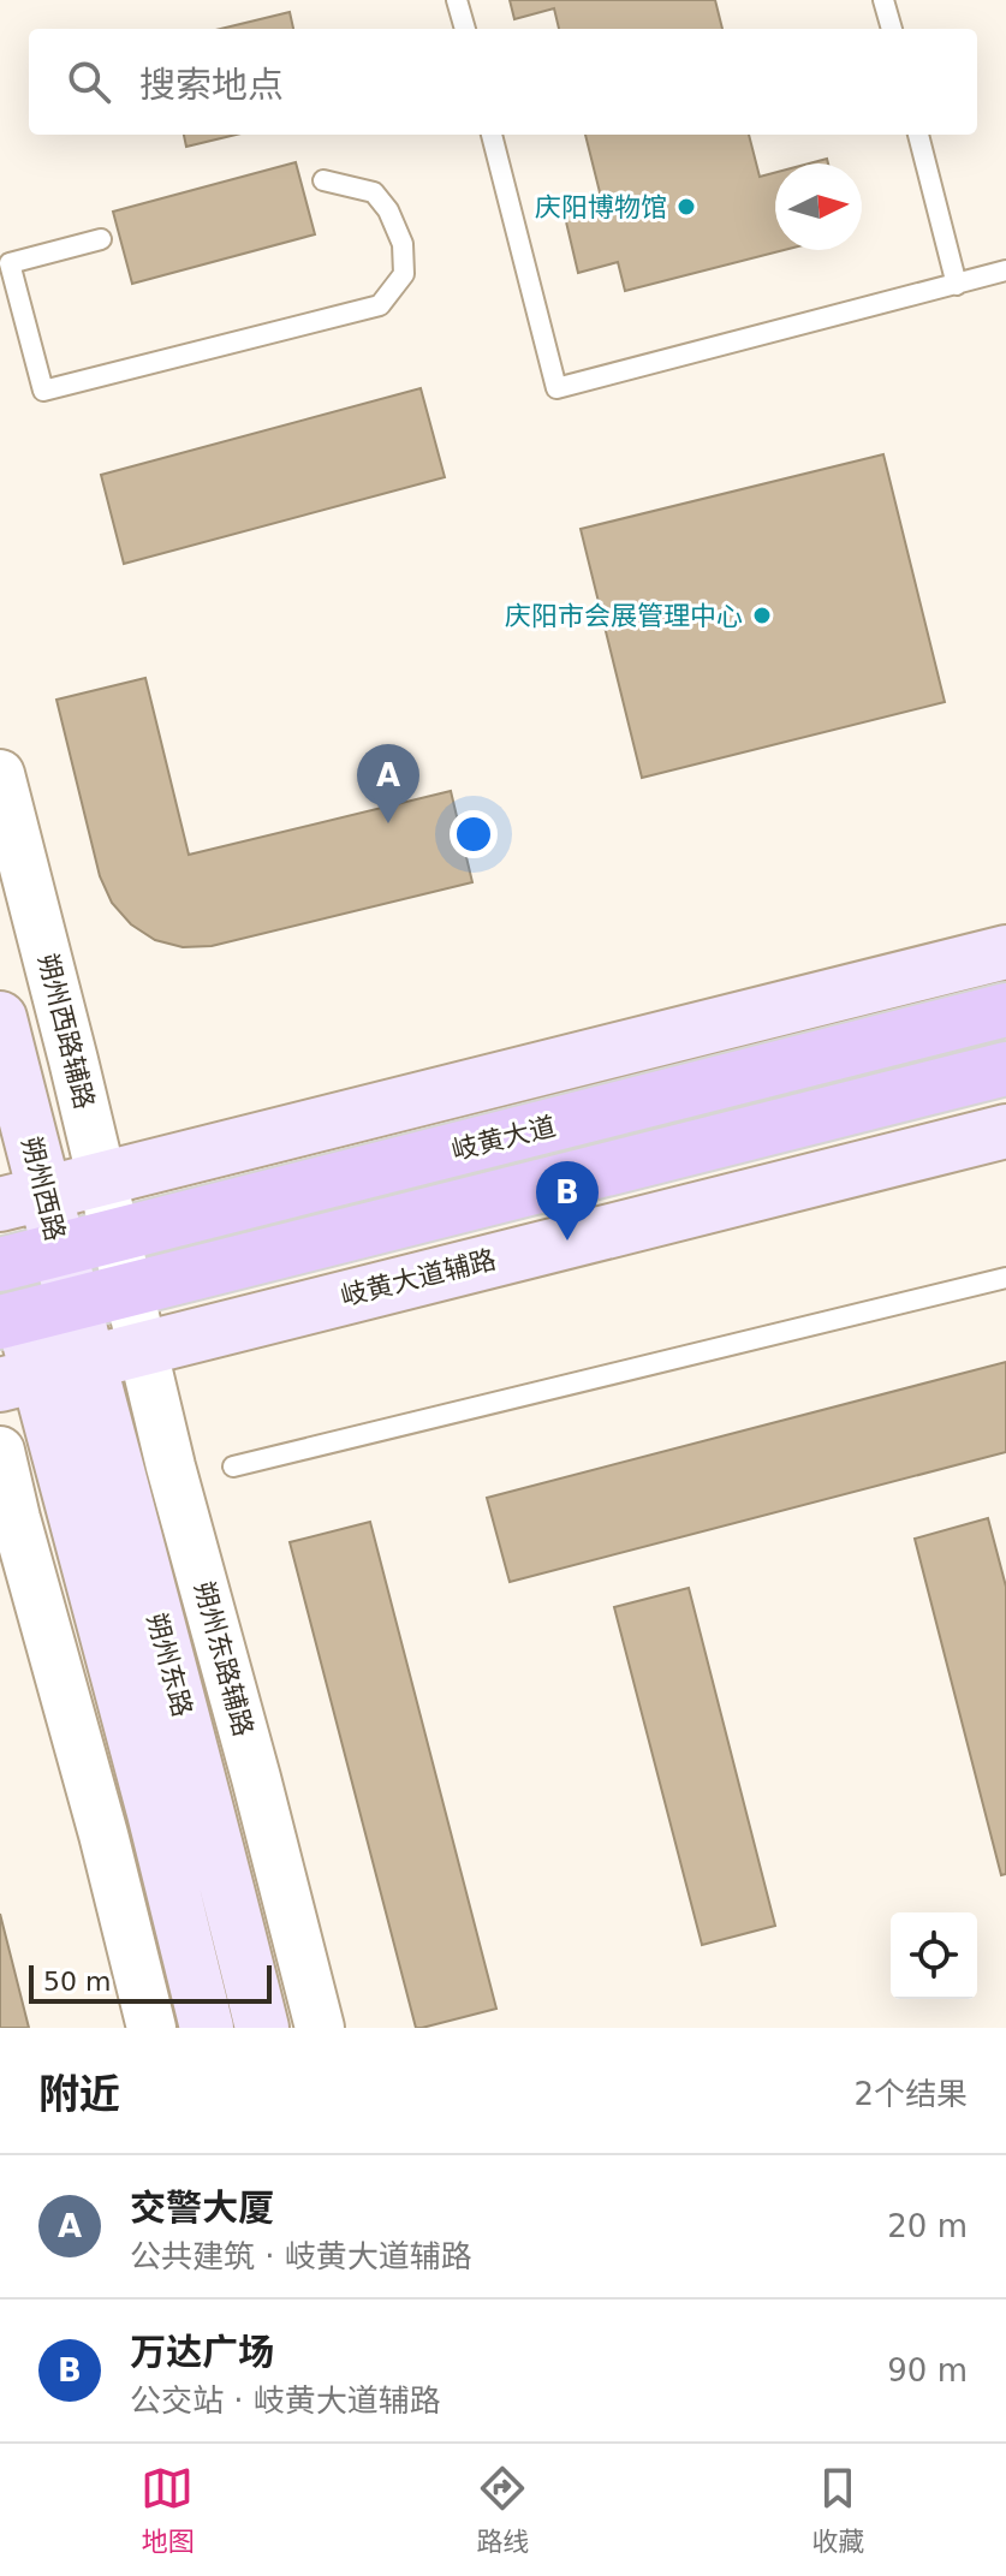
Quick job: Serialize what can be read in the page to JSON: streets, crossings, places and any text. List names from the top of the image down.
{
  "streets": {
    "main road": [
      "岐黄大道",
      "朔州西路",
      "岐黄大道辅路",
      "朔州东路"
    ],
    "street": ["朔州西路辅路", "朔州东路辅路"]
  },
  "crossings": [
    ["朔州西路辅路", "岐黄大道"],
    ["朔州西路辅路", "朔州东路辅路"],
    ["岐黄大道", "朔州西路"],
    ["岐黄大道", "朔州东路辅路"],
    ["岐黄大道", "朔州东路"],
    ["朔州西路", "朔州东路"],
    ["岐黄大道辅路", "朔州东路辅路"],
    ["岐黄大道辅路", "朔州东路"]
  ],
  "places": ["庆阳博物馆", "庆阳市会展管理中心"],
  "scale_bar": "50 m",
  "north": "right",
  "page": {
    "search": "搜索地点",
    "pins": ["A", "B"],
    "scale": "50 m",
    "heading": ["附近", "2个结果"],
    "list": [
      {
        "mark": "A",
        "name": "交警大厦",
        "note": "公共建筑 · 岐黄大道辅路",
        "value": "20 m"
      },
      {
        "mark": "B",
        "name": "万达广场",
        "note": "公交站 · 岐黄大道辅路",
        "value": "90 m"
      }
    ],
    "nav": ["地图", "路线", "收藏"]
  }
}
